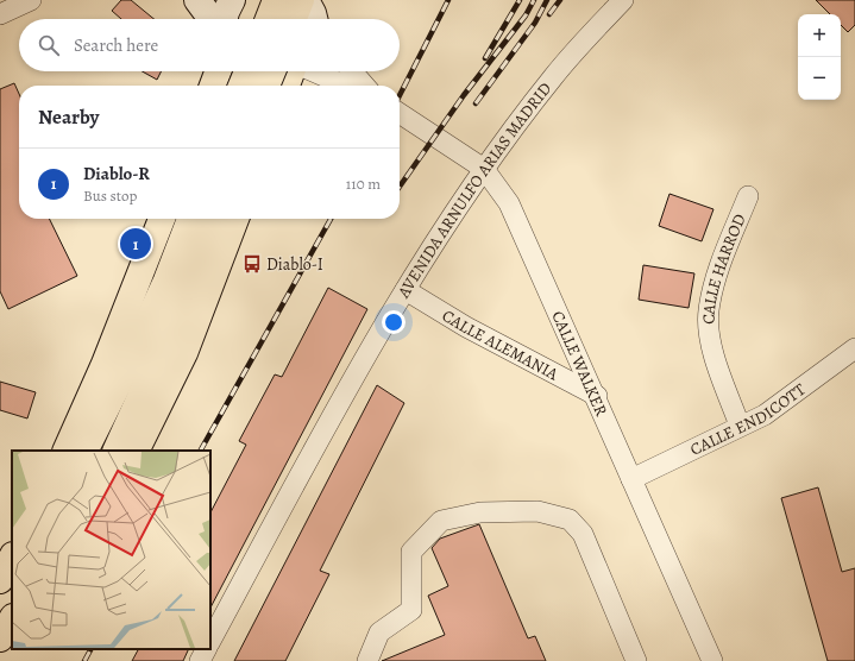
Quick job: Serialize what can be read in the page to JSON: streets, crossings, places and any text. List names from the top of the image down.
{
  "streets": {
    "street": [
      "AVENIDA ARNULFO ARIAS MADRID",
      "CALLE HARROD",
      "CALLE ALEMANIA",
      "CALLE WALKER",
      "CALLE ENDICOTT"
    ]
  },
  "crossings": [
    ["AVENIDA ARNULFO ARIAS MADRID", "CALLE ALEMANIA"],
    ["AVENIDA ARNULFO ARIAS MADRID", "CALLE WALKER"],
    ["CALLE HARROD", "CALLE ENDICOTT"],
    ["CALLE ALEMANIA", "CALLE WALKER"],
    ["CALLE WALKER", "CALLE ENDICOTT"]
  ],
  "places": {
    "bus stop": ["Diablo-I"]
  },
  "page": {
    "map_buttons": ["+", "−"],
    "search": "Search here",
    "heading": "Nearby",
    "list": [
      {
        "mark": "1",
        "name": "Diablo-R",
        "note": "Bus stop",
        "value": "110 m"
      }
    ],
    "pins": "1"
  }
}
